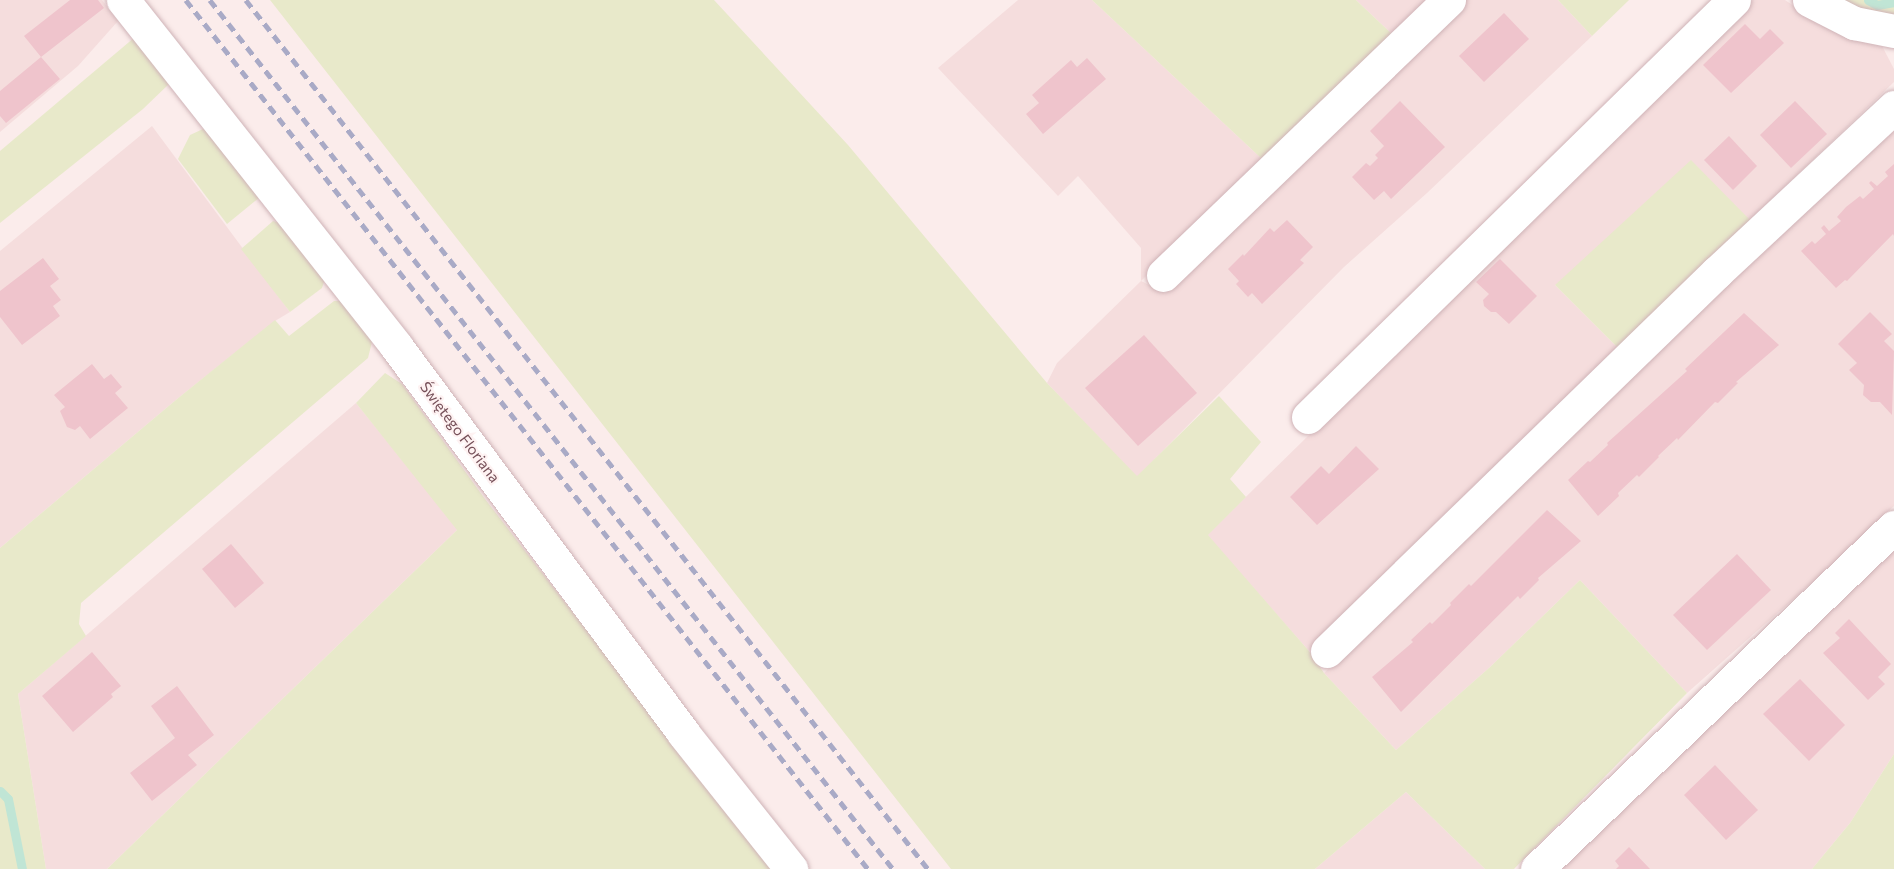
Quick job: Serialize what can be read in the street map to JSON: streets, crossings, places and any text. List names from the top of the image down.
{
  "streets": {
    "street": ["Świętego Floriana"]
  }
}
